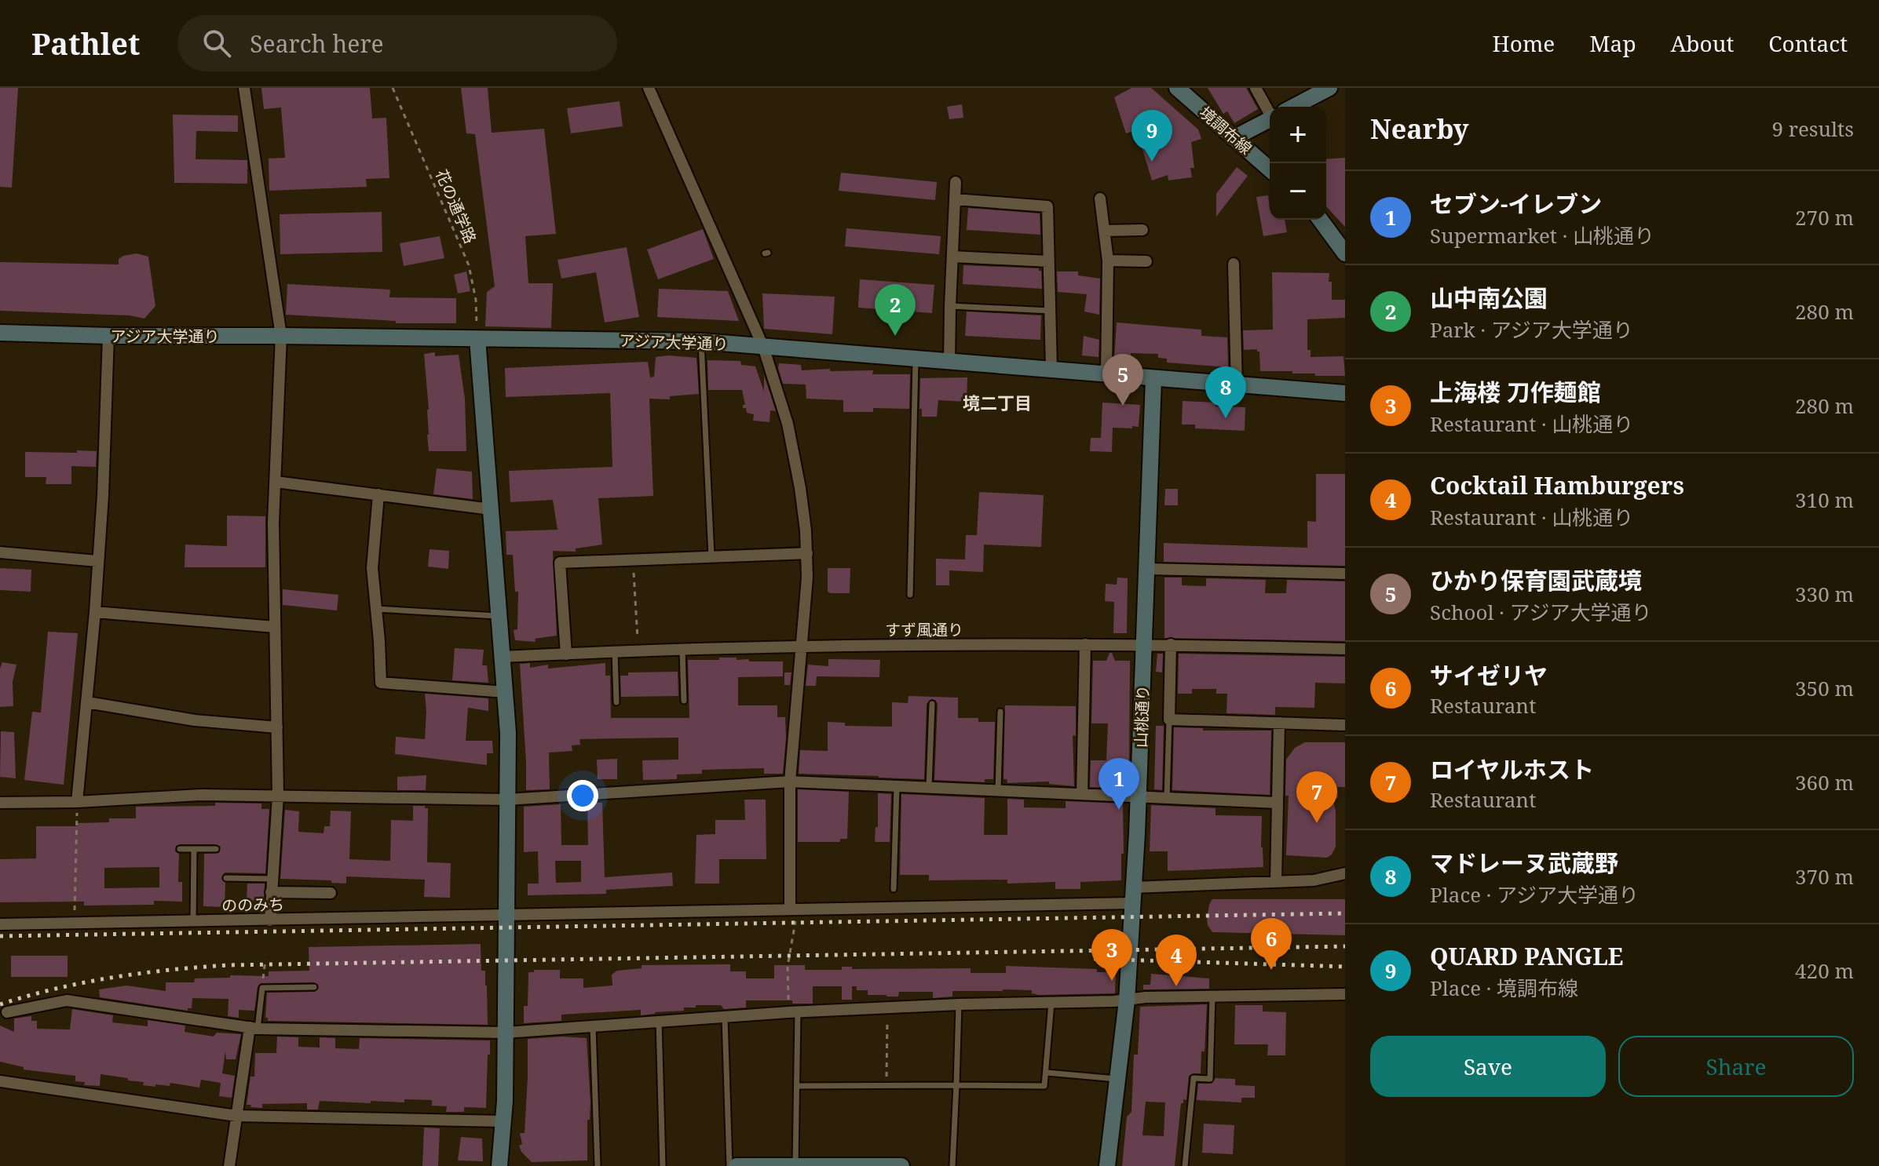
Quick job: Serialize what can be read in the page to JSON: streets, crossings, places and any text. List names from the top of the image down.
{
  "streets": {
    "street": [
      "境調布線",
      "アジア大学通り",
      "すず風通り",
      "山桃通り",
      "ののみち"
    ],
    "path": ["花の通学路"]
  },
  "crossings": [
    ["花の通学路", "アジア大学通り"],
    ["アジア大学通り", "山桃通り"],
    ["すず風通り", "山桃通り"],
    ["山桃通り", "ののみち"]
  ],
  "districts": ["境二丁目"],
  "page": {
    "header": "Pathlet",
    "search": "Search here",
    "nav": [
      "Home",
      "Map",
      "About",
      "Contact"
    ],
    "heading": ["Nearby", "9 results"],
    "map_buttons": ["+", "−"],
    "pins": [
      "9",
      "2",
      "5",
      "8",
      "1",
      "7",
      "6",
      "3",
      "4"
    ],
    "list": [
      {
        "mark": "1",
        "name": "セブン-イレブン",
        "note": "Supermarket · 山桃通り",
        "value": "270 m"
      },
      {
        "mark": "2",
        "name": "山中南公園",
        "note": "Park · アジア大学通り",
        "value": "280 m"
      },
      {
        "mark": "3",
        "name": "上海楼 刀作麺館",
        "note": "Restaurant · 山桃通り",
        "value": "280 m"
      },
      {
        "mark": "4",
        "name": "Cocktail Hamburgers",
        "note": "Restaurant · 山桃通り",
        "value": "310 m"
      },
      {
        "mark": "5",
        "name": "ひかり保育園武蔵境",
        "note": "School · アジア大学通り",
        "value": "330 m"
      },
      {
        "mark": "6",
        "name": "サイゼリヤ",
        "note": "Restaurant",
        "value": "350 m"
      },
      {
        "mark": "7",
        "name": "ロイヤルホスト",
        "note": "Restaurant",
        "value": "360 m"
      },
      {
        "mark": "8",
        "name": "マドレーヌ武蔵野",
        "note": "Place · アジア大学通り",
        "value": "370 m"
      },
      {
        "mark": "9",
        "name": "QUARD PANGLE",
        "note": "Place · 境調布線",
        "value": "420 m"
      }
    ],
    "buttons": ["Save", "Share"]
  }
}
